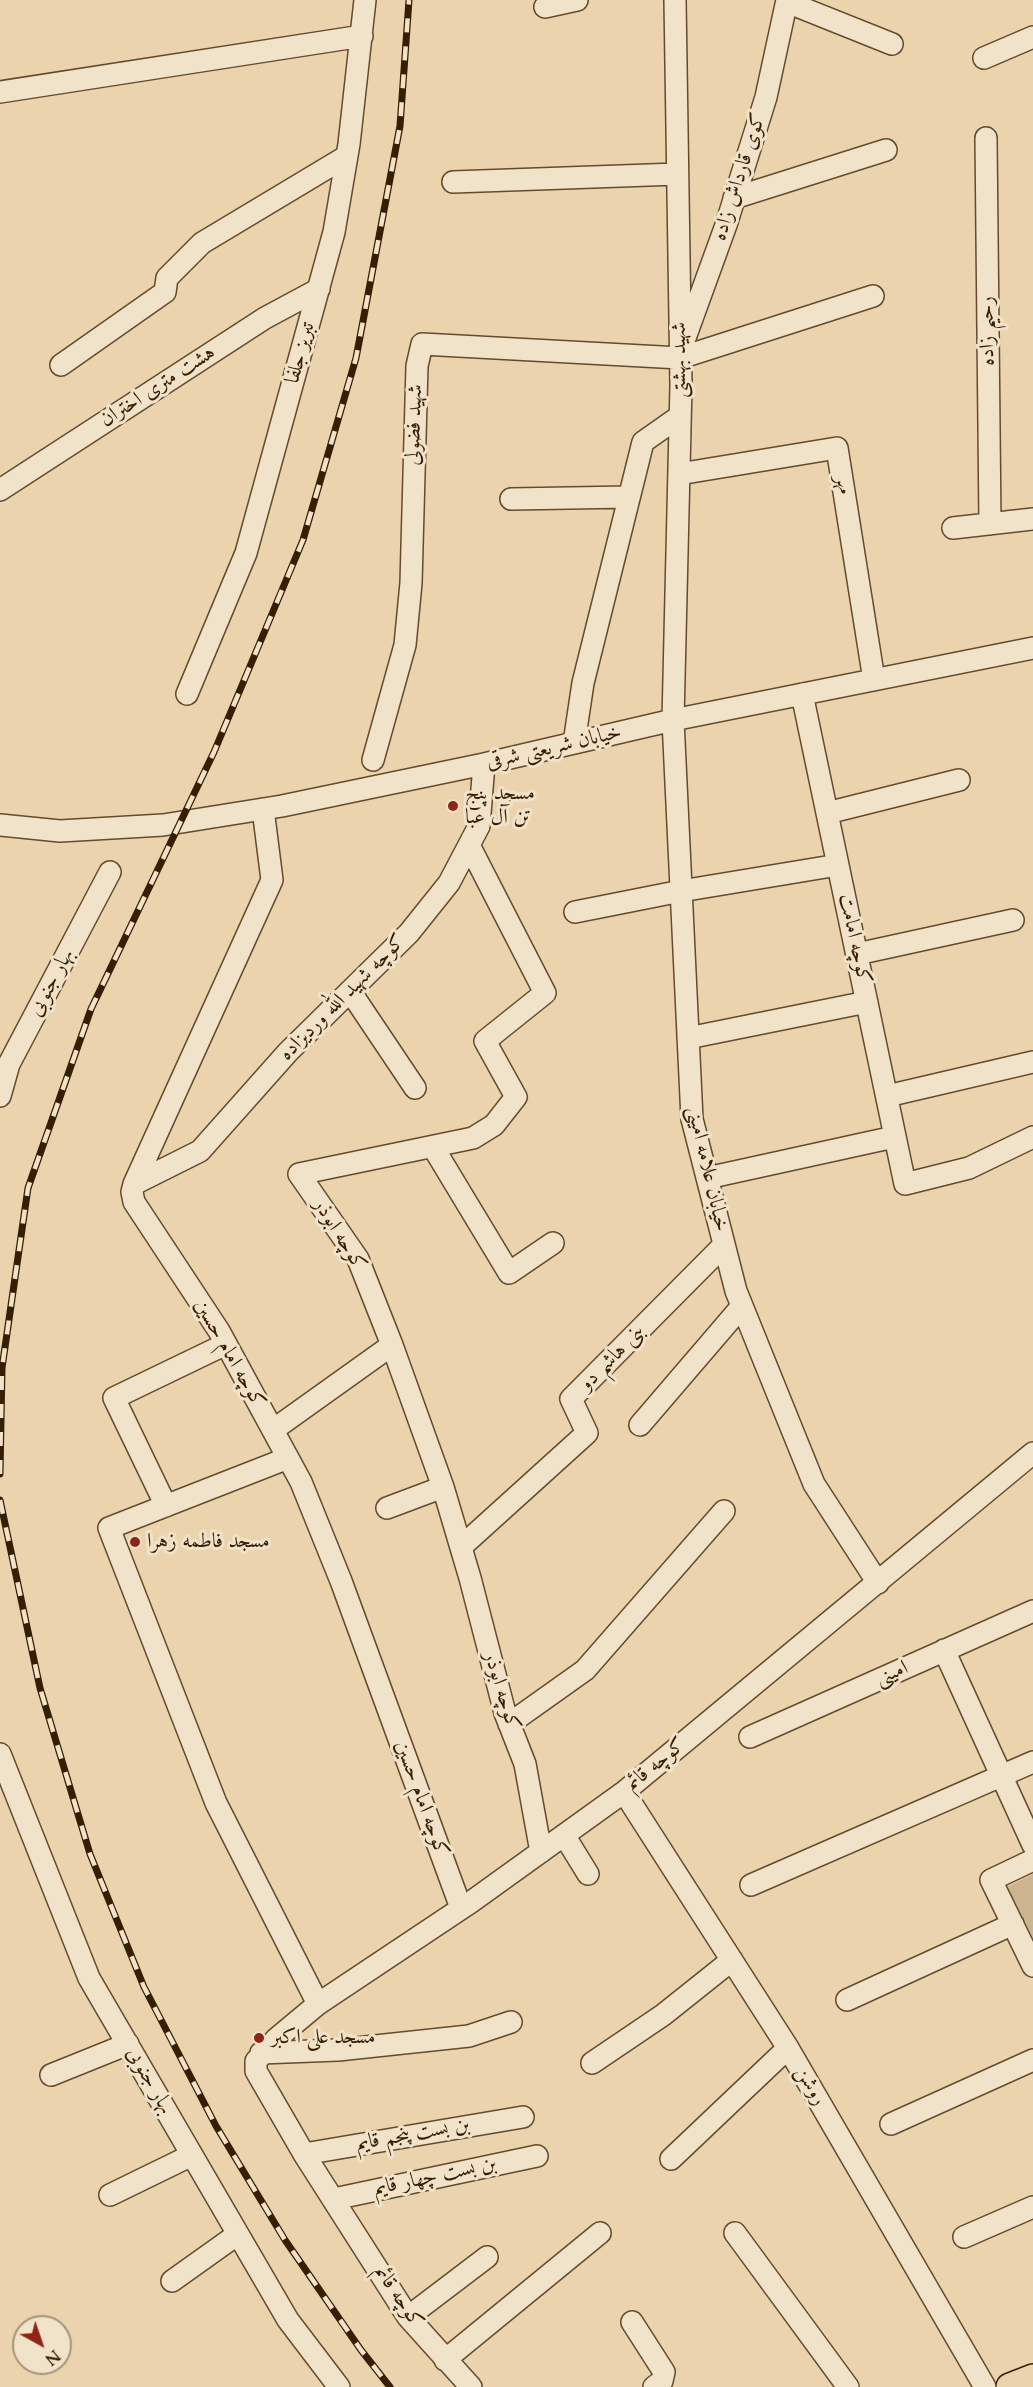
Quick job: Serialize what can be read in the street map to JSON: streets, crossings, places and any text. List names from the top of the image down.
{
  "streets": {
    "street": [
      "کوی قارداش زاده",
      "رحیم زاده",
      "تبریز جلفا",
      "شهید بهشتی",
      "هشت متری اختران",
      "شهید فضولی",
      "مهر",
      "خیابان شریعتی شرقی",
      "کوچه امامت",
      "بهار جنوبی",
      "کوچه شهید الله وردیزاده",
      "خیابان علامه امینی",
      "کوچه ابوذر",
      "کوچه امام حسین",
      "بنی هاشم دو",
      "امینی",
      "کوچه قائم",
      "روشن",
      "بن بست پنجم قایم",
      "بن بست چهار قایم"
    ]
  },
  "crossings": [
    ["کوی قارداش زاده", "شهید بهشتی"],
    ["کوی قارداش زاده", "شهید فضولی"],
    ["تبریز جلفا", "هشت متری اختران"],
    ["شهید بهشتی", "شهید فضولی"],
    ["شهید بهشتی", "مهر"],
    ["شهید بهشتی", "خیابان شریعتی شرقی"],
    ["شهید بهشتی", "خیابان علامه امینی"],
    ["مهر", "خیابان شریعتی شرقی"],
    ["خیابان شریعتی شرقی", "کوچه امامت"],
    ["خیابان شریعتی شرقی", "کوچه شهید الله وردیزاده"],
    ["خیابان شریعتی شرقی", "خیابان علامه امینی"],
    ["کوچه شهید الله وردیزاده", "کوچه ابوذر"],
    ["کوچه شهید الله وردیزاده", "کوچه امام حسین"],
    ["خیابان علامه امینی", "بنی هاشم دو"],
    ["خیابان علامه امینی", "کوچه قائم"],
    ["کوچه ابوذر", "بنی هاشم دو"],
    ["کوچه ابوذر", "کوچه قائم"],
    ["کوچه امام حسین", "کوچه قائم"],
    ["کوچه قائم", "روشن"],
    ["کوچه قائم", "بن بست پنجم قایم"],
    ["کوچه قائم", "بن بست چهار قایم"]
  ],
  "places": ["مسجد پنج تن آل عبا", "مسجد فاطمه زهرا", "مسجد علی اکبر"],
  "north": "bottom right"
}
